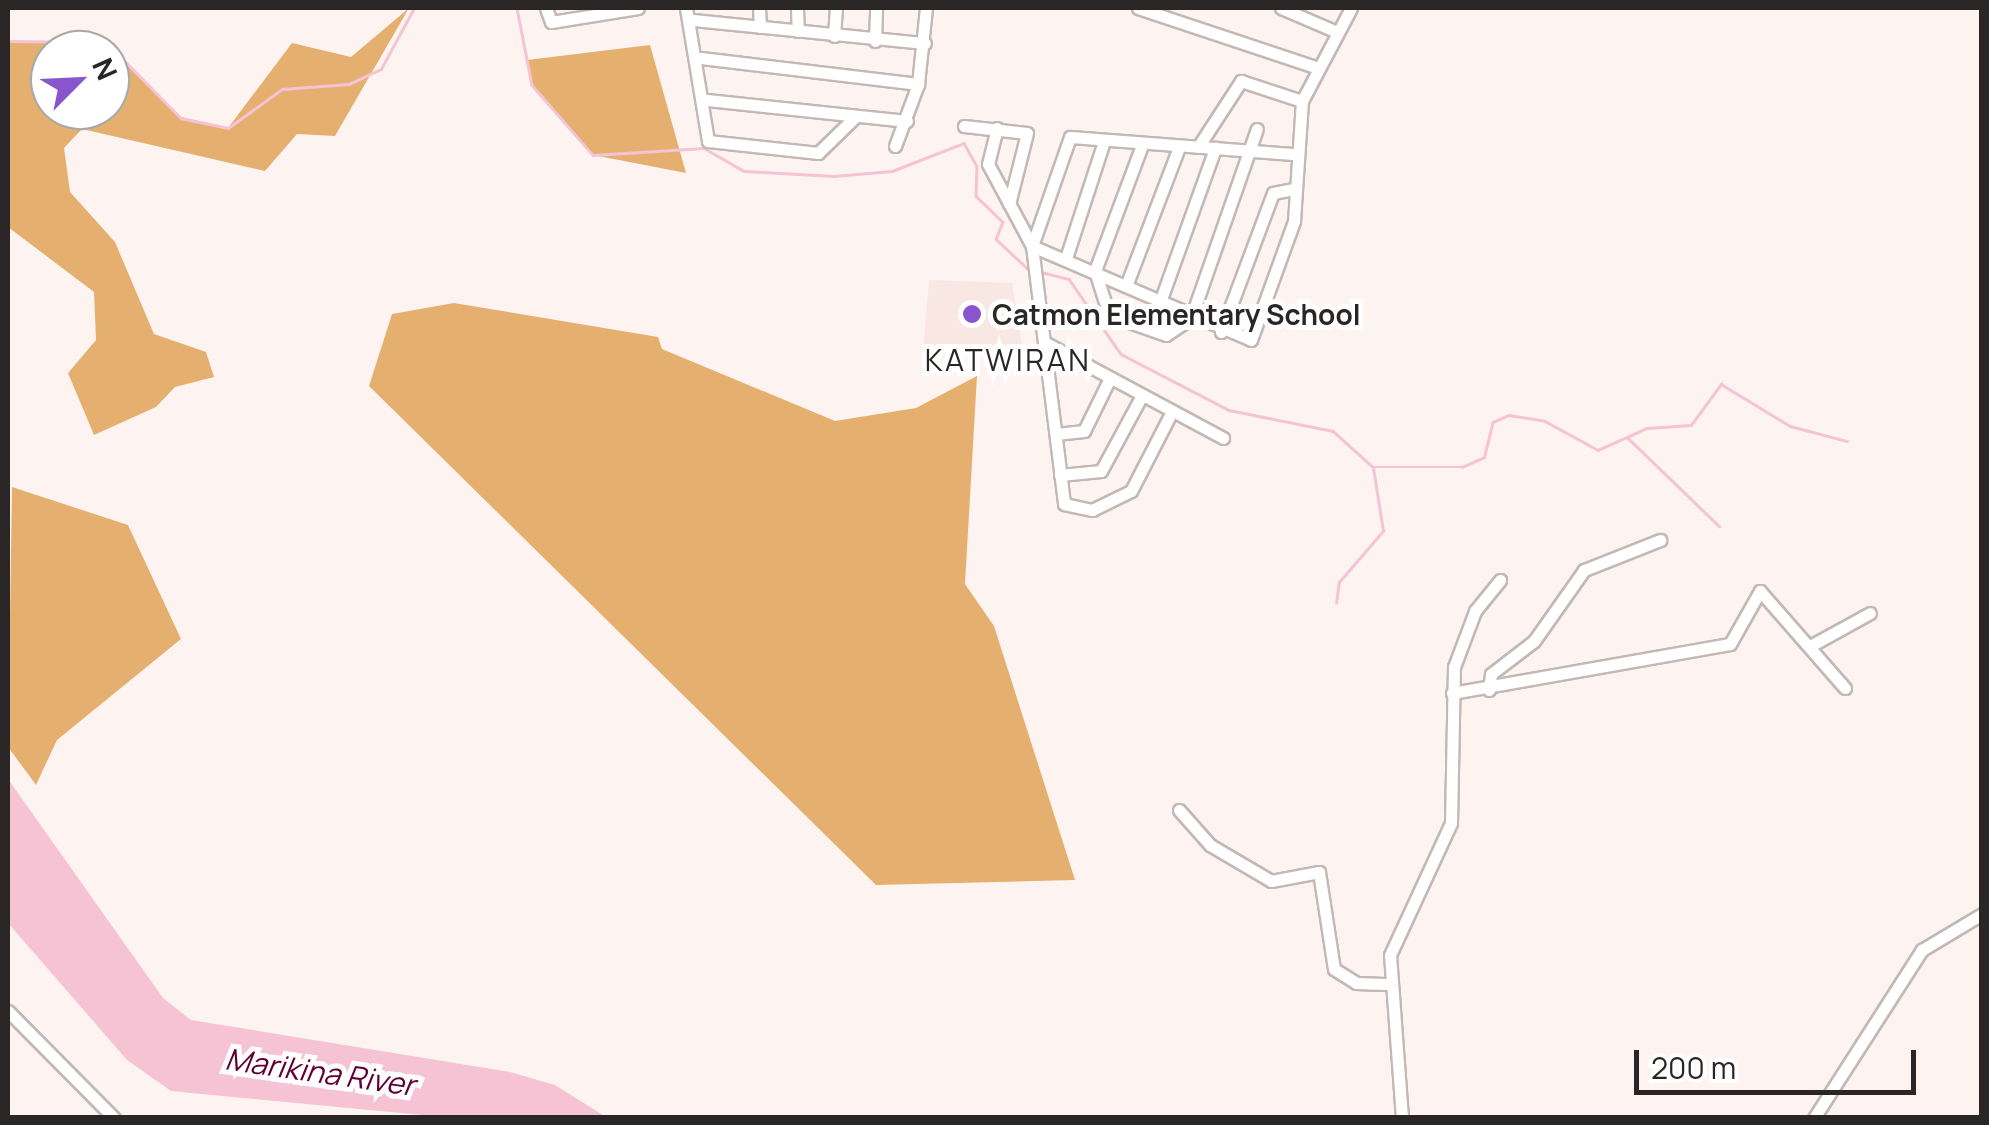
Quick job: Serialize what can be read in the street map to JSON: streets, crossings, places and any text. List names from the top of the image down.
{
  "districts": ["KATWIRAN"],
  "water": ["Marikina River"],
  "places": ["Catmon Elementary School"],
  "scale_bar": "200 m",
  "north": "top right"
}
